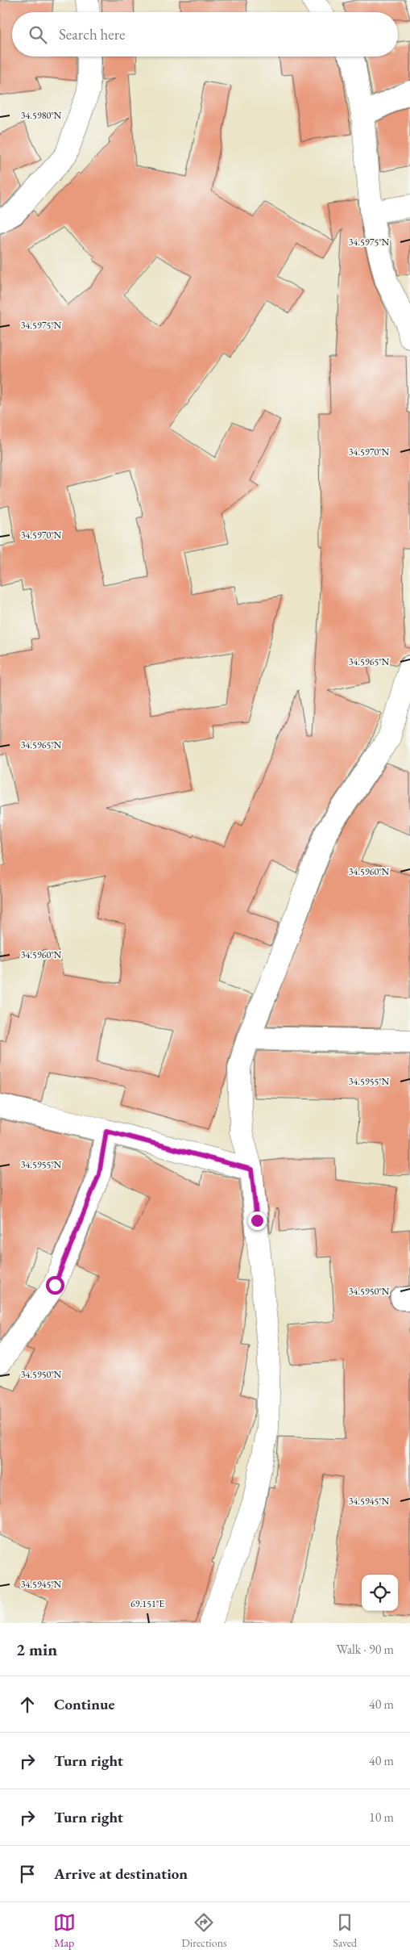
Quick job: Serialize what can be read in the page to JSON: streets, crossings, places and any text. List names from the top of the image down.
{
  "page": {
    "search": "Search here",
    "heading": ["2 min", "Walk · 90 m"],
    "list": [
      ["Continue", "40 m"],
      ["Turn right", "40 m"],
      ["Turn right", "10 m"],
      "Arrive at destination"
    ],
    "nav": ["Map", "Directions", "Saved"]
  },
  "coordinates": [
    "34.5980°N",
    "34.5975°N",
    "34.5970°N",
    "34.5965°N",
    "34.5960°N",
    "34.5955°N",
    "34.5950°N",
    "34.5945°N",
    "69.151°E"
  ]
}
